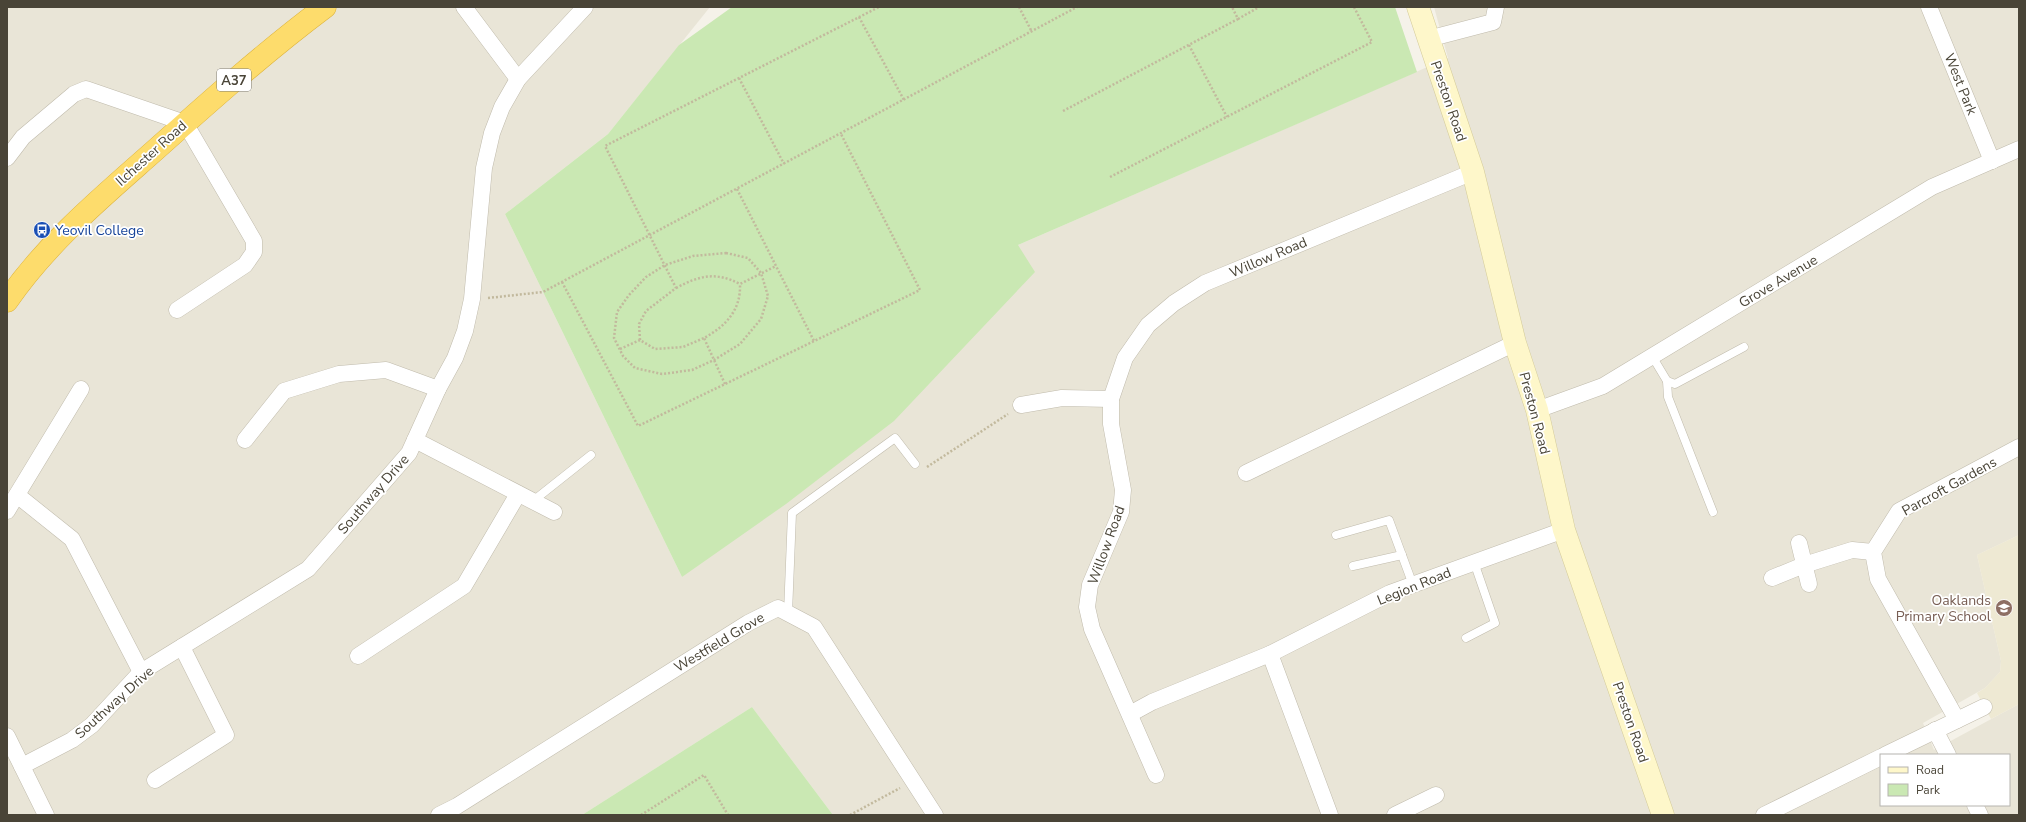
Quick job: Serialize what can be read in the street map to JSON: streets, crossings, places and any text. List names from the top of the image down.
{
  "streets": {
    "highway": ["A37", "Ilchester Road"],
    "street": [
      "West Park",
      "Preston Road",
      "Willow Road",
      "Grove Avenue",
      "Parcroft Gardens",
      "Southway Drive",
      "Legion Road",
      "Westfield Grove"
    ]
  },
  "crossings": [
    ["West Park", "Grove Avenue"],
    ["Preston Road", "Willow Road"],
    ["Preston Road", "Grove Avenue"],
    ["Preston Road", "Legion Road"],
    ["Willow Road", "Legion Road"]
  ],
  "places": {
    "bus stop": ["Yeovil College"],
    "school or university": ["Oaklands Primary School"]
  },
  "legend": ["Road", "Park"]
}
